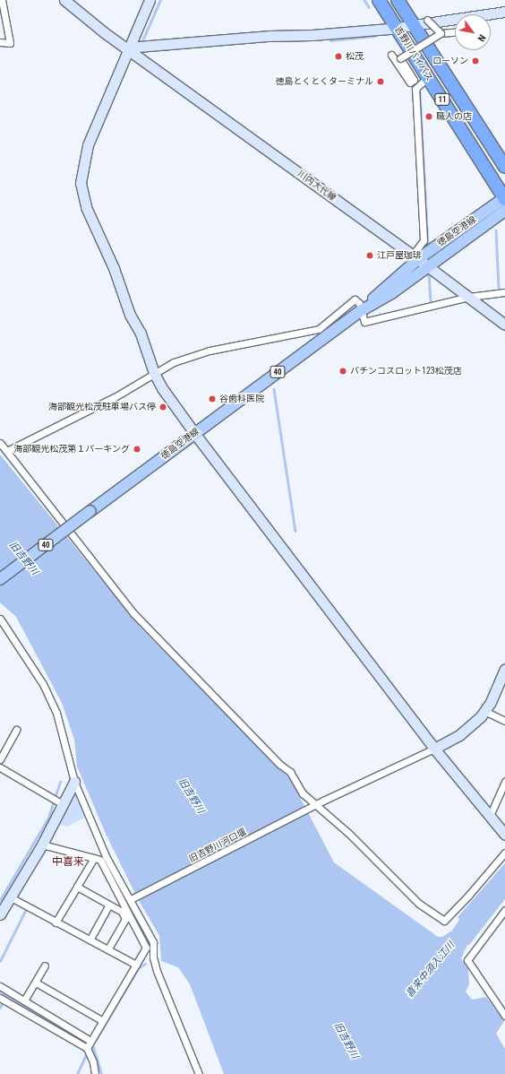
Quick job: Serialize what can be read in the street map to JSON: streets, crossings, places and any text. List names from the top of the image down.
{
  "streets": {
    "highway": ["吉野川バイパス", "11"],
    "main road": ["徳島空港線", "40"],
    "street": ["川内大代線", "旧吉野川河口堰"]
  },
  "crossings": [
    ["吉野川バイパス", "徳島空港線"],
    ["川内大代線", "徳島空港線"]
  ],
  "districts": ["中喜来"],
  "water": ["旧吉野川", "喜来中須入江川"],
  "places": [
    "松茂",
    "ローソン",
    "徳島とくとくターミナル",
    "職人の店",
    "江戸屋珈琲",
    "パチンコスロット123松茂店",
    "谷歯科医院",
    "海部観光松茂駐車場バス停",
    "海部観光松茂第１パーキング"
  ],
  "north": "bottom right"
}
